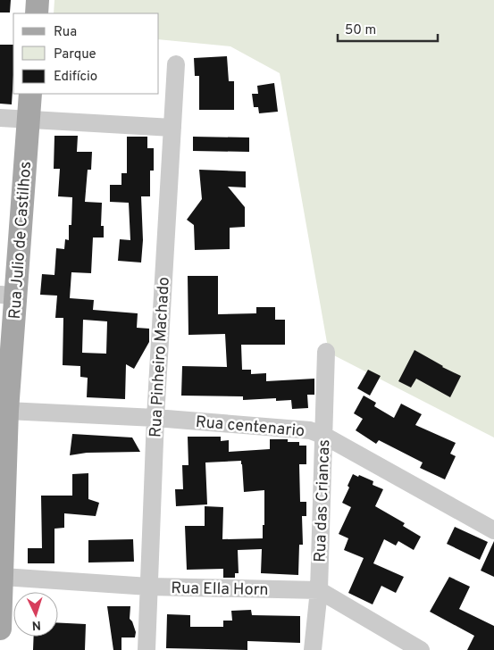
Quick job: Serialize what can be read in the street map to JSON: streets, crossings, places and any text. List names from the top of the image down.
{
  "streets": {
    "main road": ["Rua Julio de Castilhos"],
    "street": [
      "Rua Pinheiro Machado",
      "Rua centenario",
      "Rua das Criancas",
      "Rua Ella Horn"
    ]
  },
  "crossings": [
    ["Rua Julio de Castilhos", "Rua centenario"],
    ["Rua Julio de Castilhos", "Rua Ella Horn"],
    ["Rua Pinheiro Machado", "Rua centenario"],
    ["Rua Pinheiro Machado", "Rua Ella Horn"],
    ["Rua centenario", "Rua das Criancas"],
    ["Rua das Criancas", "Rua Ella Horn"]
  ],
  "legend": ["Rua", "Parque", "Edifício"],
  "scale_bar": "50 m",
  "north": "bottom"
}
